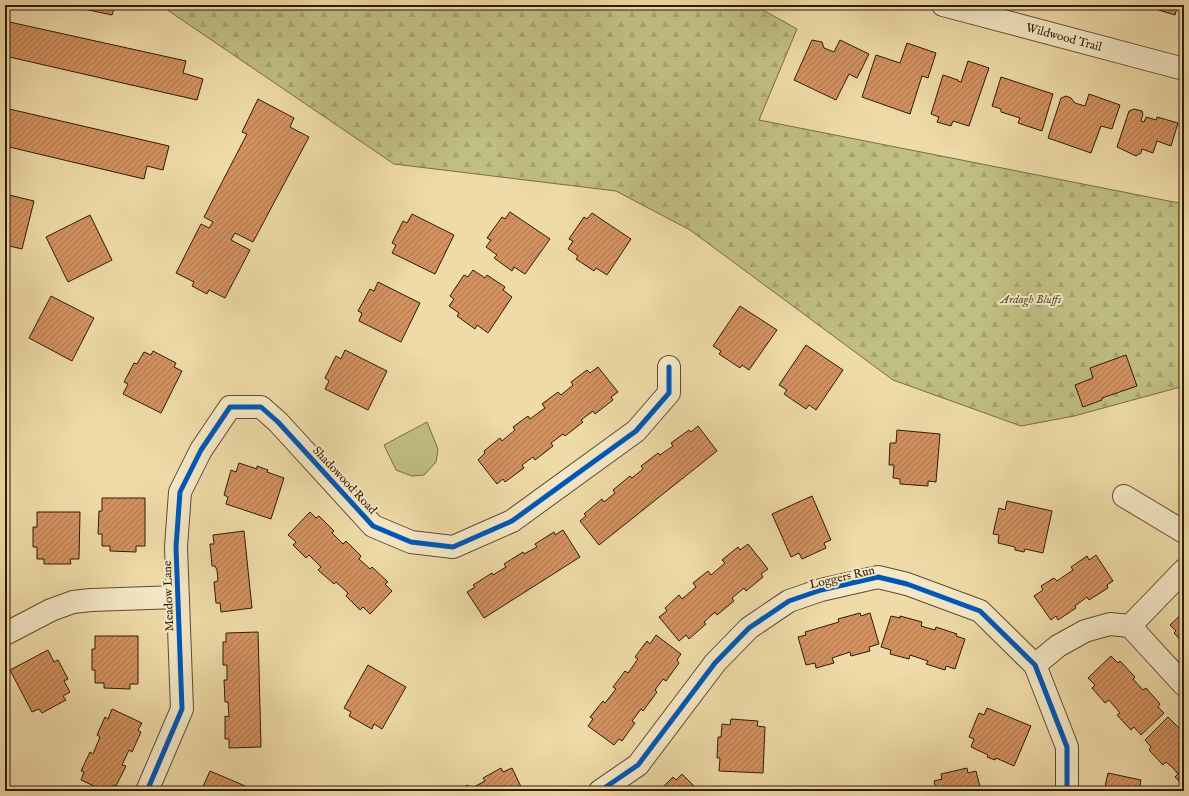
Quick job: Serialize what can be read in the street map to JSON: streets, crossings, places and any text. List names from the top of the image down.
{
  "streets": {
    "street": [
      "Wildwood Trail",
      "Shadowood Road",
      "Loggers Run",
      "Meadow Lane"
    ]
  },
  "crossings": [
    ["Shadowood Road", "Meadow Lane"]
  ],
  "parks": ["Ardagh Bluffs"]
}
